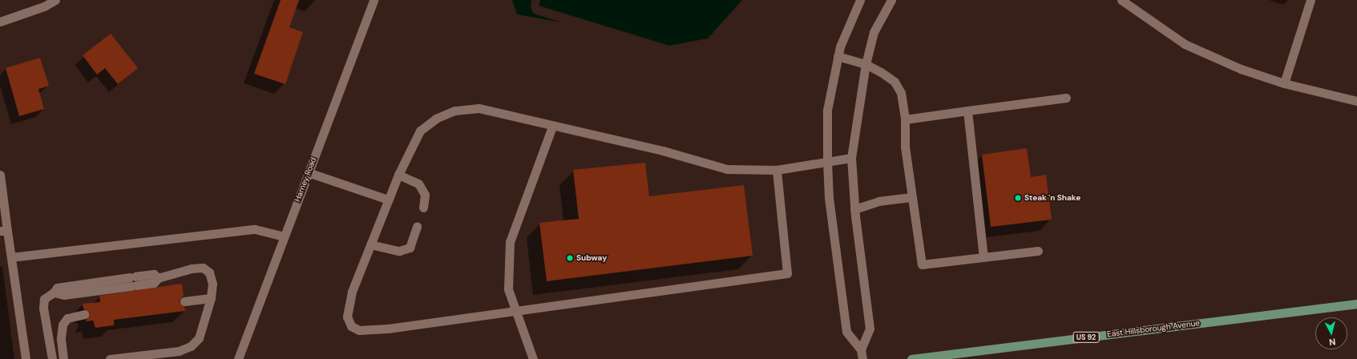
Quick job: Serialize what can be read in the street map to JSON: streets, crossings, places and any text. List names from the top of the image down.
{
  "streets": {
    "main road": ["East Hillsborough Avenue", "US 92"],
    "street": ["Harney Road"]
  },
  "places": ["Steak 'n Shake", "Subway"],
  "north": "bottom"
}
